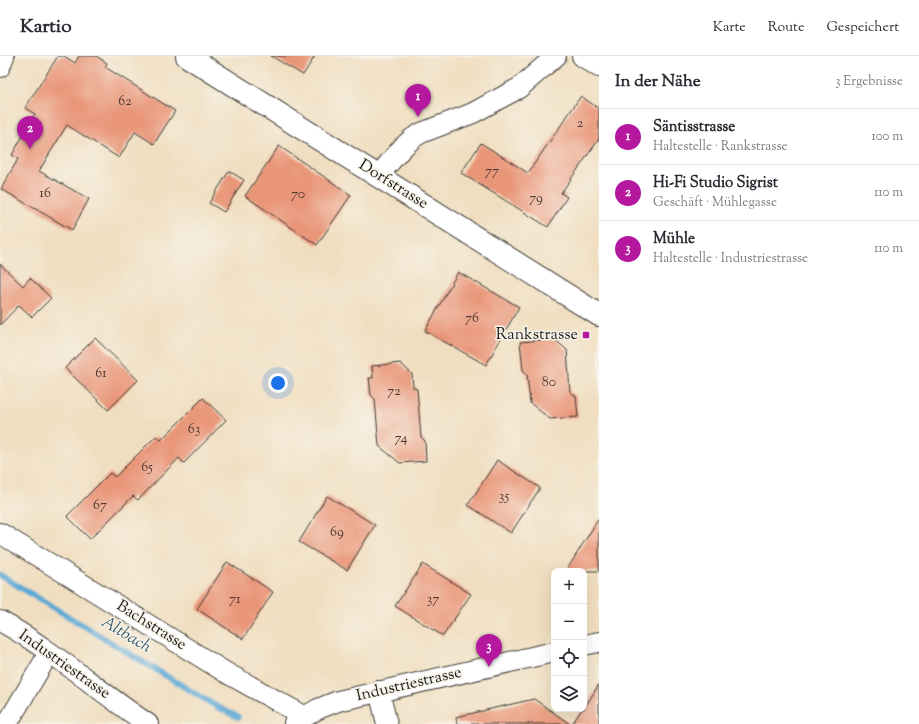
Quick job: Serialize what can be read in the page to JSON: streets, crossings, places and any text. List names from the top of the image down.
{
  "streets": {
    "main road": ["Dorfstrasse"],
    "street": ["Bachstrasse", "Industriestrasse"]
  },
  "crossings": [
    ["Bachstrasse", "Industriestrasse"]
  ],
  "water": ["Altbach"],
  "places": {
    "transit": ["Rankstrasse"]
  },
  "house_numbers": [
    "62",
    "2",
    "77",
    "16",
    "70",
    "79",
    "76",
    "61",
    "80",
    "72",
    "63",
    "74",
    "65",
    "35",
    "67",
    "69",
    "71",
    "37"
  ],
  "page": {
    "header": "Kartio",
    "nav": ["Karte", "Route", "Gespeichert"],
    "heading": ["In der Nähe", "3 Ergebnisse"],
    "pins": ["1", "2", "3"],
    "list": [
      {
        "mark": "1",
        "name": "Säntisstrasse",
        "note": "Haltestelle · Rankstrasse",
        "value": "100 m"
      },
      {
        "mark": "2",
        "name": "Hi-Fi Studio Sigrist",
        "note": "Geschäft · Mühlegasse",
        "value": "110 m"
      },
      {
        "mark": "3",
        "name": "Mühle",
        "note": "Haltestelle · Industriestrasse",
        "value": "110 m"
      }
    ],
    "map_buttons": ["+", "−"]
  }
}
